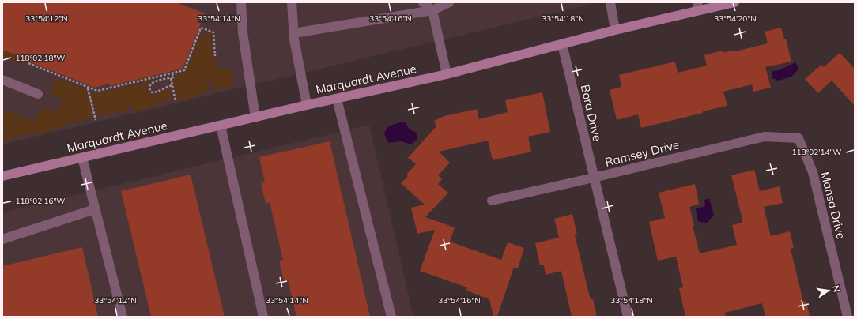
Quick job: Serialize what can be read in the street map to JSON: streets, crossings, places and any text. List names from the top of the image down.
{
  "streets": {
    "street": [
      "Marquardt Avenue",
      "Bora Drive",
      "Ramsey Drive",
      "Mansa Drive"
    ]
  },
  "crossings": [
    ["Marquardt Avenue", "Bora Drive"],
    ["Bora Drive", "Ramsey Drive"],
    ["Ramsey Drive", "Mansa Drive"]
  ],
  "north": "right",
  "coordinates": [
    "33°54'12\"N",
    "33°54'14\"N",
    "33°54'16\"N",
    "33°54'18\"N",
    "33°54'20\"N",
    "118°02'18\"W",
    "118°02'14\"W",
    "118°02'16\"W"
  ]
}
